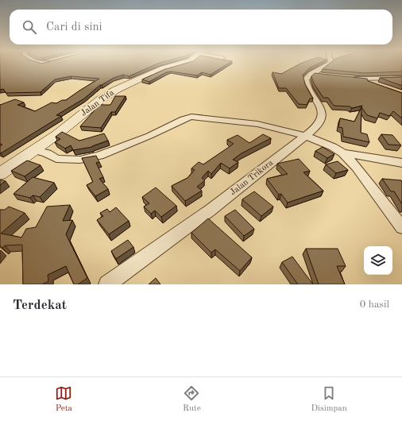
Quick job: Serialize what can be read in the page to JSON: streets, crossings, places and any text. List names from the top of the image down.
{
  "streets": {
    "street": ["Jalan Tifa", "Jalan Trikora"]
  },
  "page": {
    "search": "Cari di sini",
    "heading": ["Terdekat", "0 hasil"],
    "nav": ["Peta", "Rute", "Disimpan"]
  }
}
